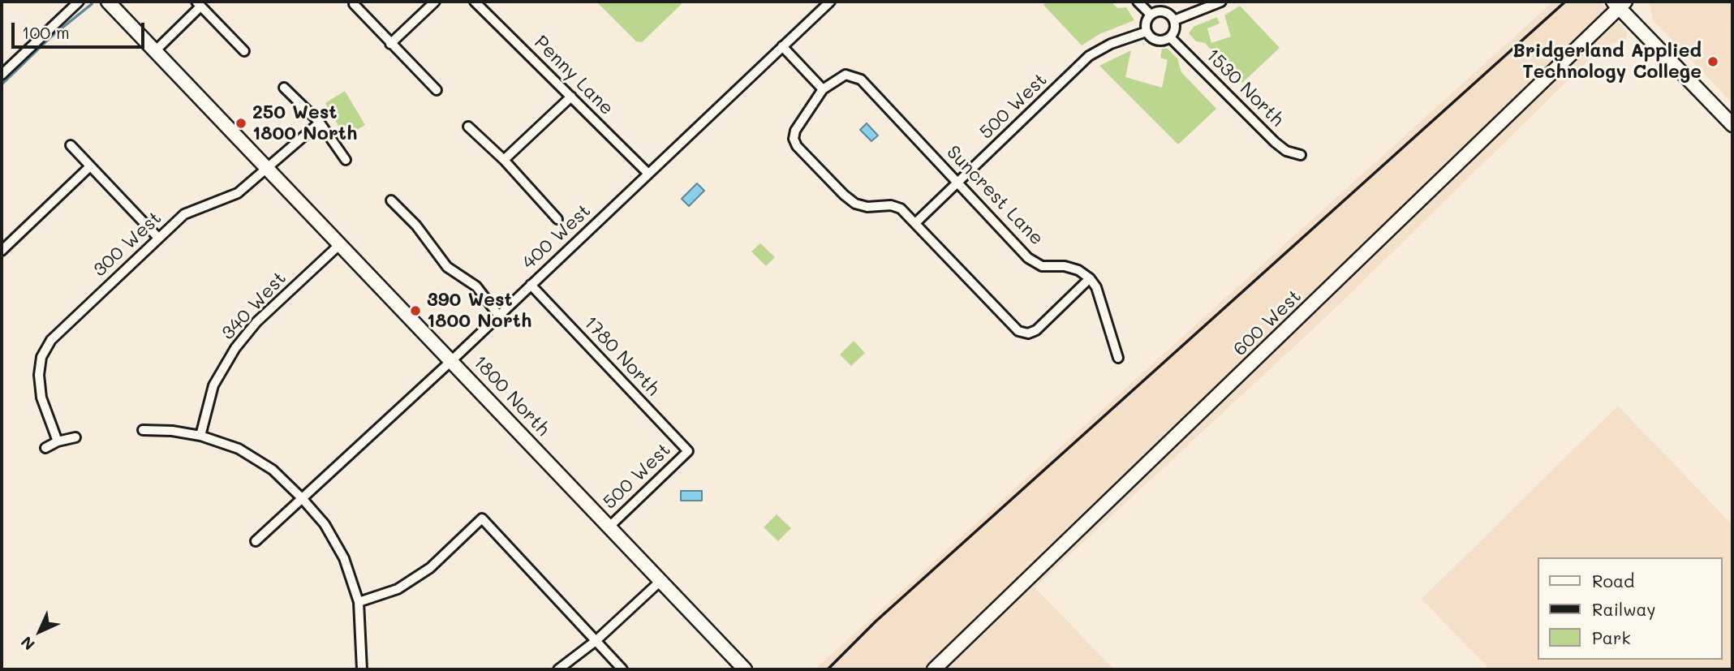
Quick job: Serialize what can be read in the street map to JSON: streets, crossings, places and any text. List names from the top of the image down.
{
  "streets": {
    "street": [
      "Penny Lane",
      "1530 North",
      "500 West",
      "Suncrest Lane",
      "400 West",
      "300 West",
      "340 West",
      "600 West",
      "1780 North",
      "1800 North"
    ]
  },
  "crossings": [
    ["Penny Lane", "400 West"],
    ["1530 North", "500 West"],
    ["500 West", "Suncrest Lane"],
    ["500 West", "1780 North"],
    ["500 West", "1800 North"],
    ["400 West", "1780 North"],
    ["400 West", "1800 North"],
    ["300 West", "1800 North"],
    ["340 West", "1800 North"]
  ],
  "places": ["Bridgerland Applied Technology College", "250 West 1800 North", "390 West 1800 North"],
  "legend": ["Road", "Railway", "Park"],
  "scale_bar": "100 m",
  "north": "bottom left"
}
